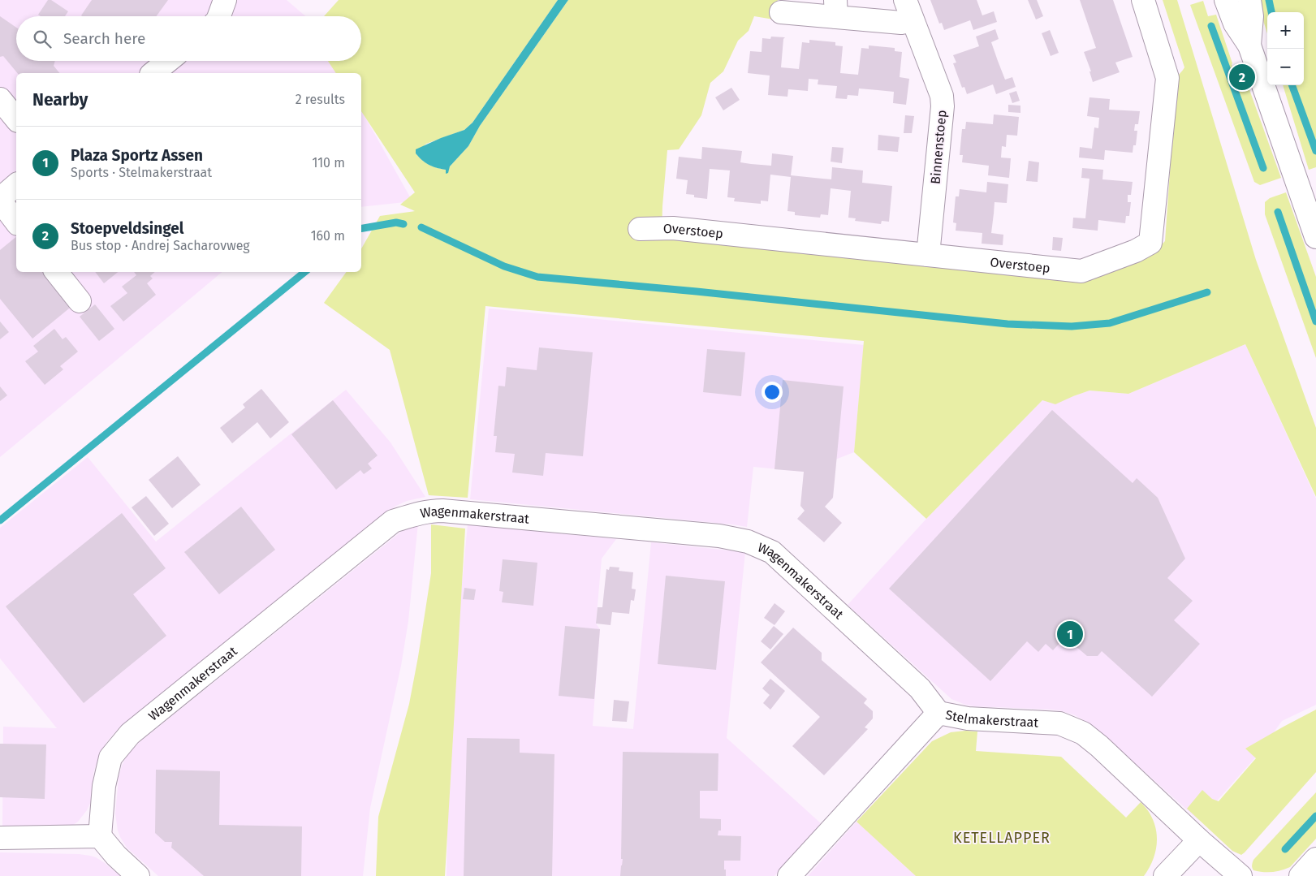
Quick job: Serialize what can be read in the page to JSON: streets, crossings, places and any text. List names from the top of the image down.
{
  "streets": {
    "street": [
      "Binnenstoep",
      "Overstoep",
      "Wagenmakerstraat",
      "Stelmakerstraat"
    ]
  },
  "crossings": [
    ["Binnenstoep", "Overstoep"],
    ["Wagenmakerstraat", "Stelmakerstraat"]
  ],
  "districts": ["KETELLAPPER"],
  "page": {
    "map_buttons": ["+", "−"],
    "search": "Search here",
    "pins": ["2", "1"],
    "heading": ["Nearby", "2 results"],
    "list": [
      {
        "mark": "1",
        "name": "Plaza Sportz Assen",
        "note": "Sports · Stelmakerstraat",
        "value": "110 m"
      },
      {
        "mark": "2",
        "name": "Stoepveldsingel",
        "note": "Bus stop · Andrej Sacharovweg",
        "value": "160 m"
      }
    ]
  }
}
